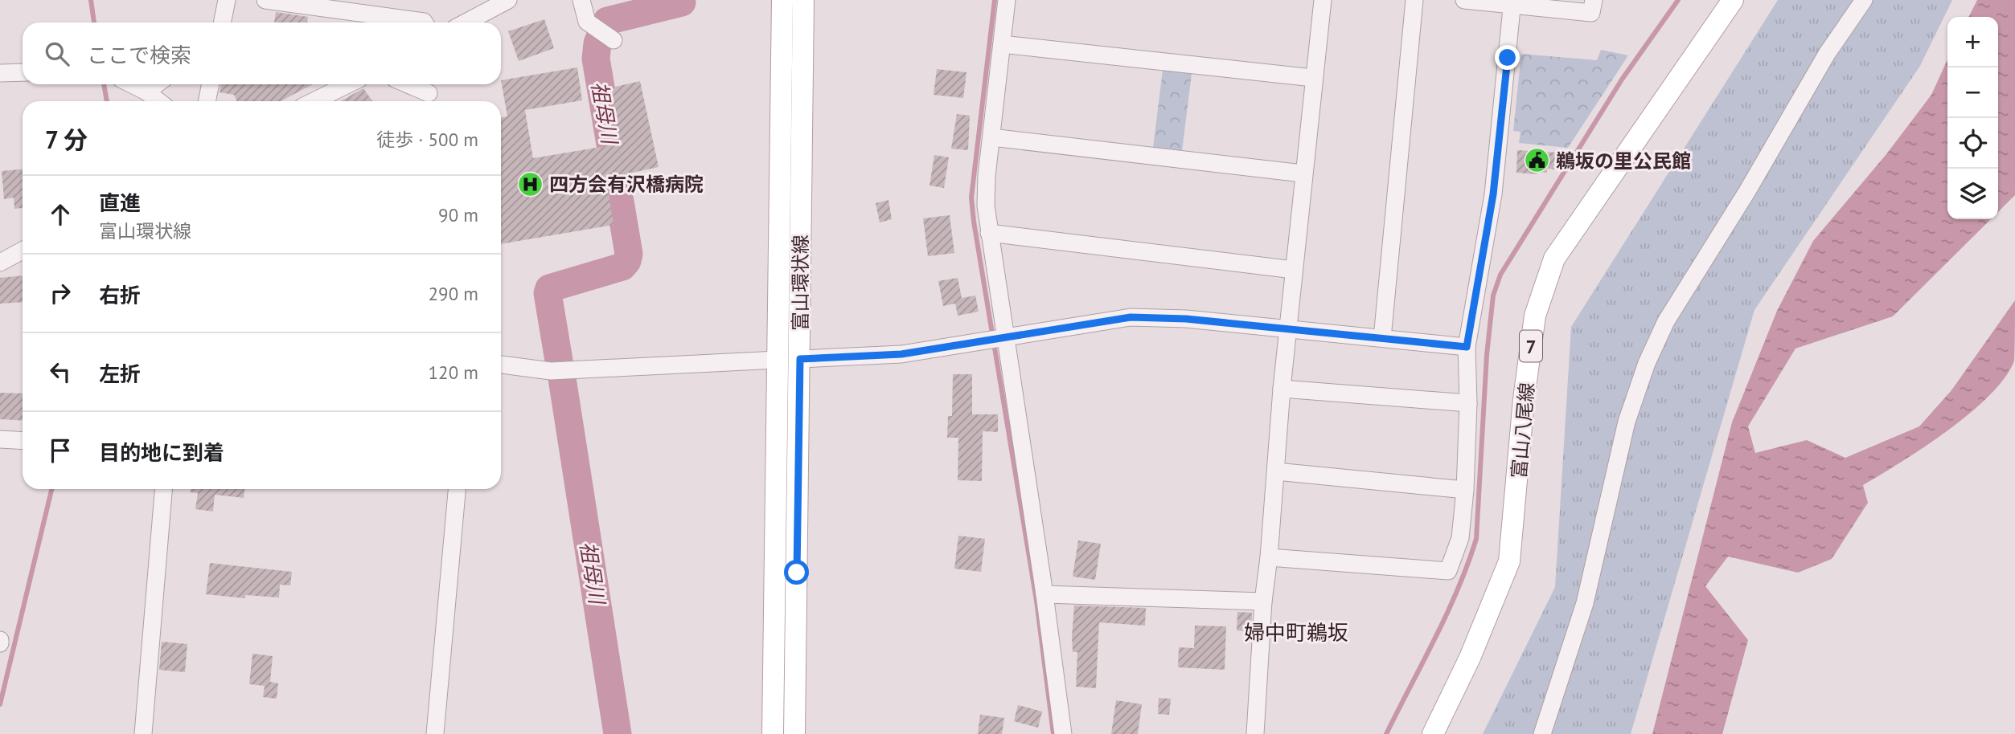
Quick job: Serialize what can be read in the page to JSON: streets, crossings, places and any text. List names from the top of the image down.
{
  "streets": {
    "main road": ["富山環状線", "7", "富山八尾線"]
  },
  "districts": ["婦中町鵜坂"],
  "water": ["祖母川"],
  "places": {
    "public building": ["鵜坂の里公民館"],
    "hospital": ["四方会有沢橋病院"]
  },
  "page": {
    "map_buttons": ["+", "−"],
    "search": "ここで検索",
    "heading": ["7 分", "徒歩 · 500 m"],
    "list": [
      ["直進", "富山環状線", "90 m"],
      ["右折", "290 m"],
      ["左折", "120 m"],
      "目的地に到着"
    ]
  }
}
